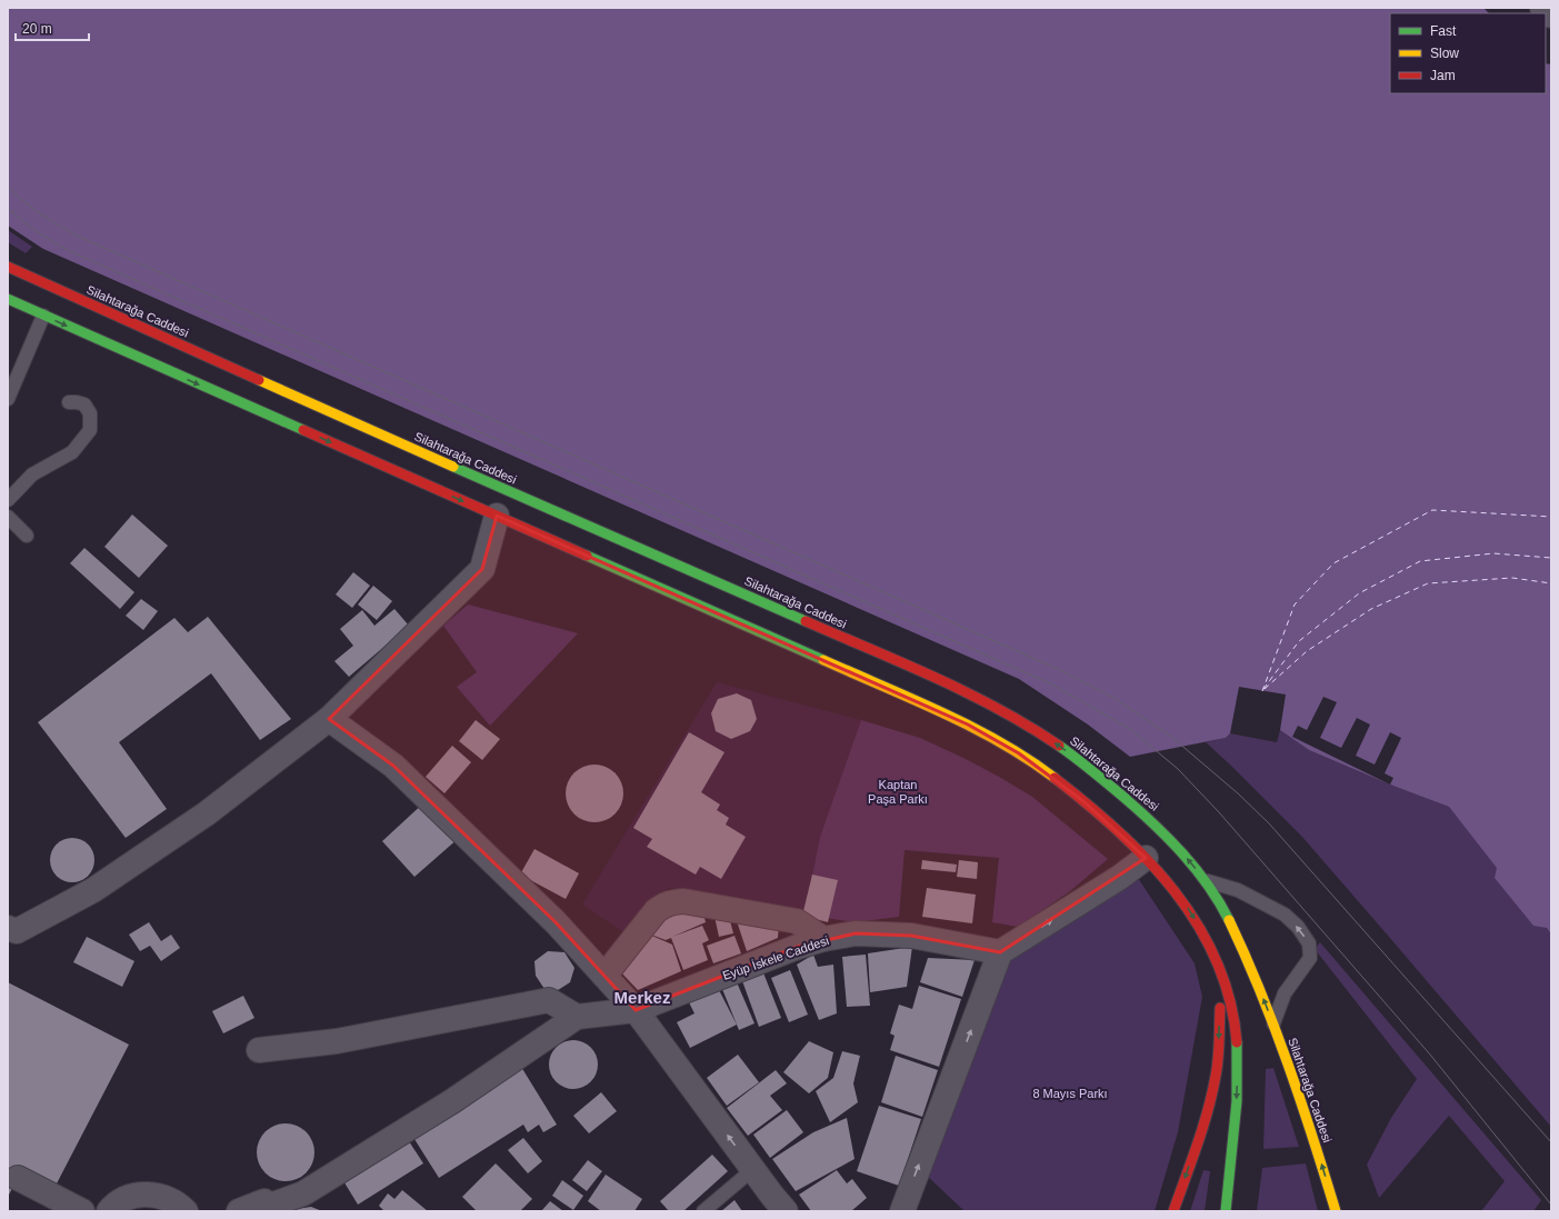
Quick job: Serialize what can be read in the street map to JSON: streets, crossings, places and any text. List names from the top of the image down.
{
  "streets": {
    "main road": ["Silahtarağa Caddesi"],
    "street": ["Eyüp İskele Caddesi"]
  },
  "districts": ["Merkez"],
  "parks": ["Kaptan Paşa Parkı", "8 Mayıs Parkı"],
  "legend": ["Fast", "Slow", "Jam"],
  "scale_bar": "20 m"
}
